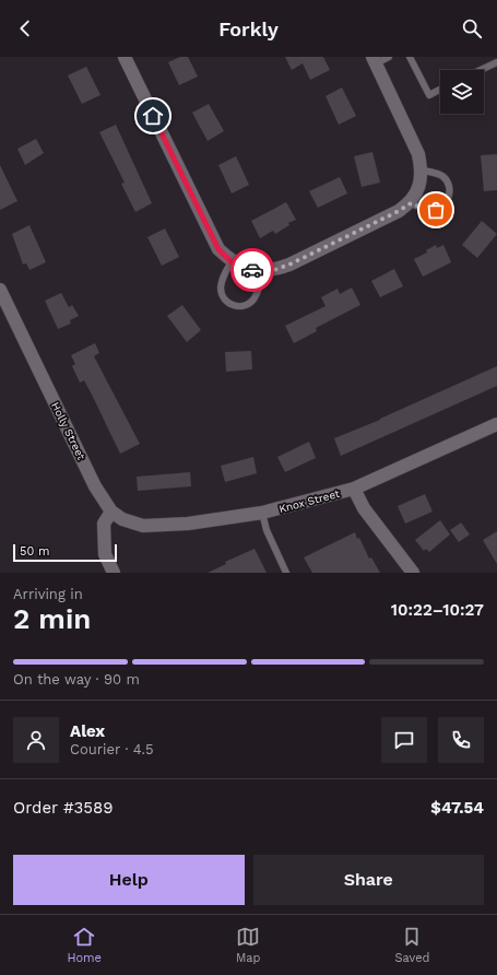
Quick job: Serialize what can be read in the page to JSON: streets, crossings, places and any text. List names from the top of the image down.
{
  "streets": {
    "street": ["Holly Street", "Knox Street"]
  },
  "crossings": [
    ["Holly Street", "Knox Street"]
  ],
  "scale_bar": "50 m",
  "page": {
    "header": "Forkly",
    "scale": "50 m",
    "heading": ["2 min", "Arriving in", "10:22–10:27"],
    "panel": [
      "Alex",
      "Courier · 4.5",
      "Order #3589",
      "$47.54"
    ],
    "bar": "On the way · 90 m",
    "buttons": ["Help", "Share"],
    "tabs": ["Home", "Map", "Saved"]
  }
}
